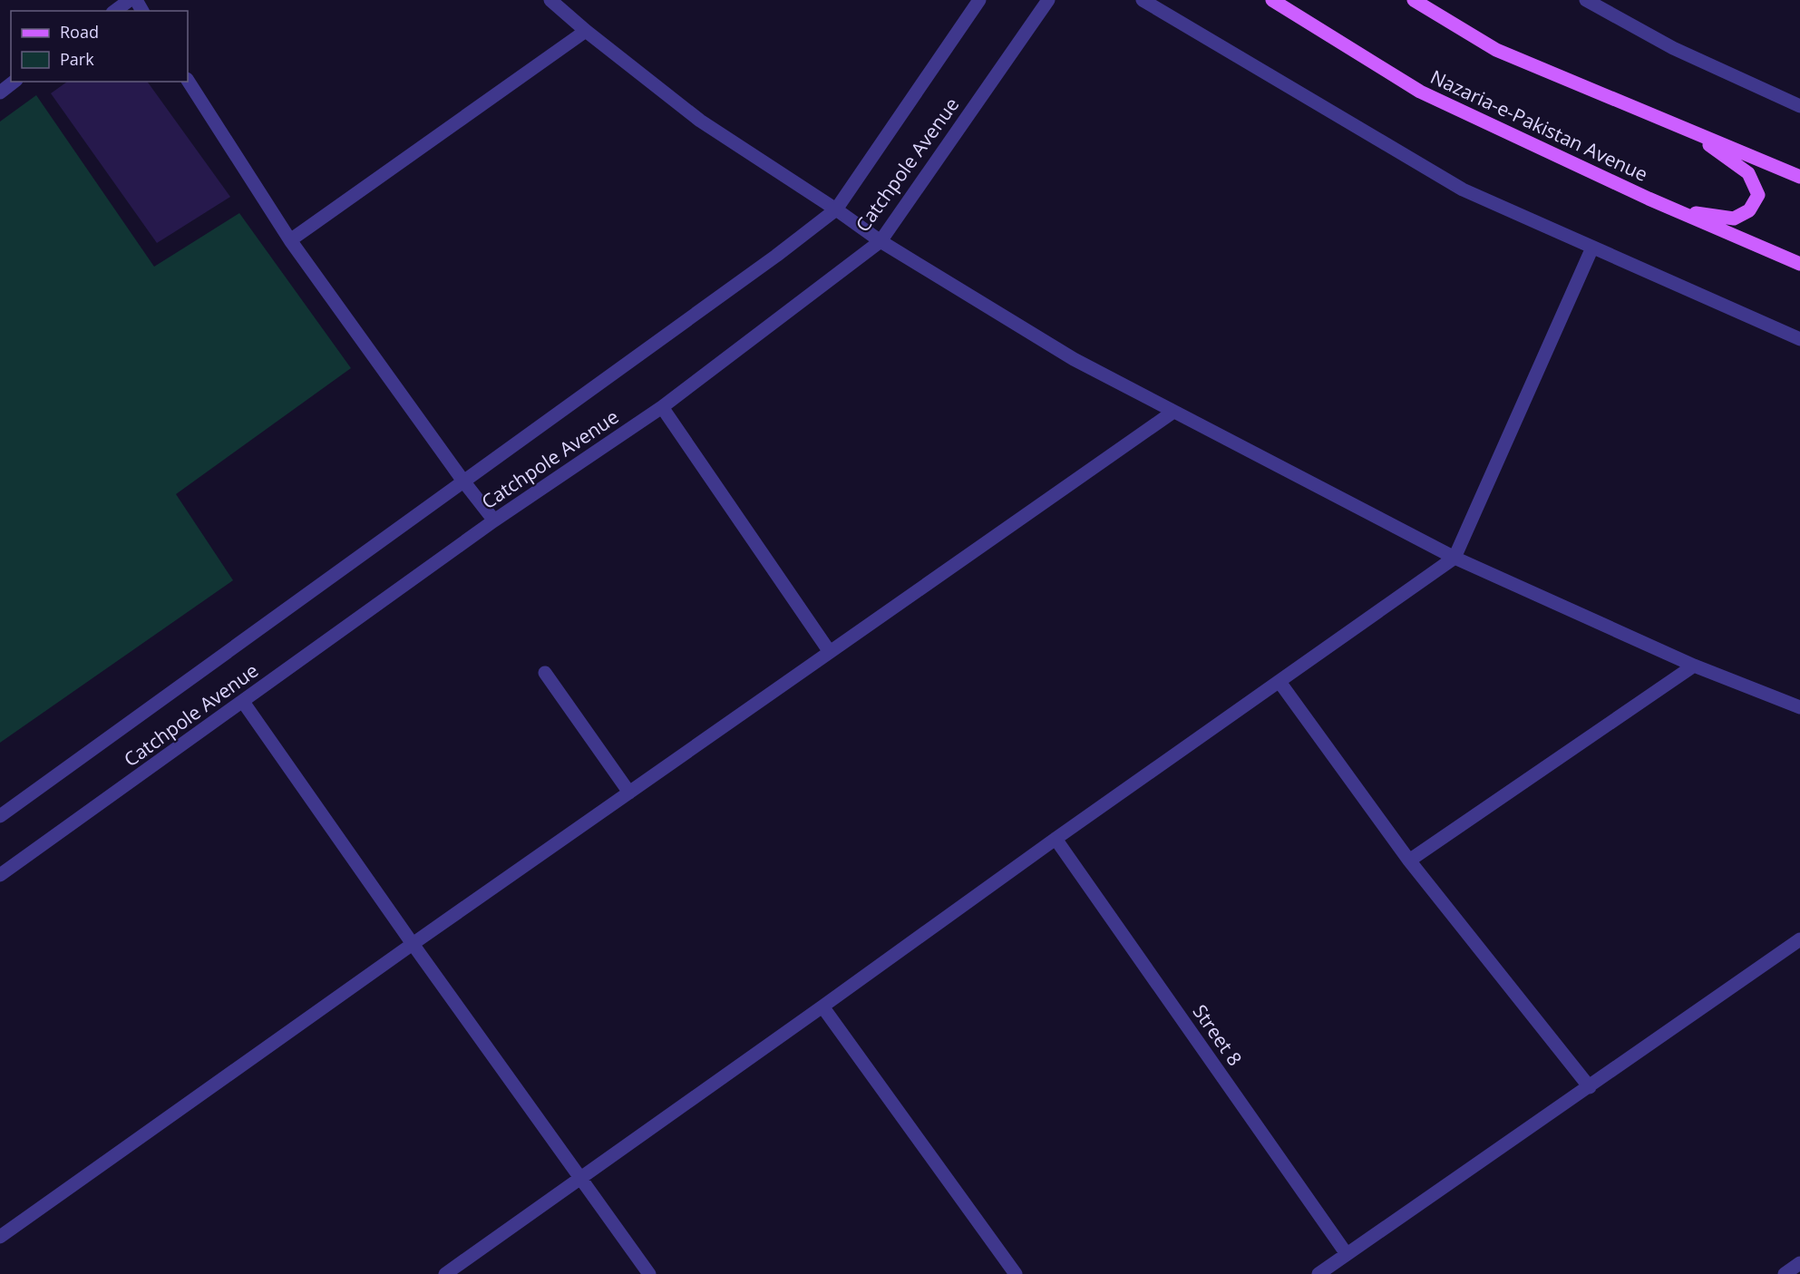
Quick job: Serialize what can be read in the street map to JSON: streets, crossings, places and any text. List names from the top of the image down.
{
  "streets": {
    "main road": ["Nazaria-e-Pakistan Avenue"],
    "street": ["Catchpole Avenue", "Street 8"]
  },
  "legend": ["Road", "Park"]
}
